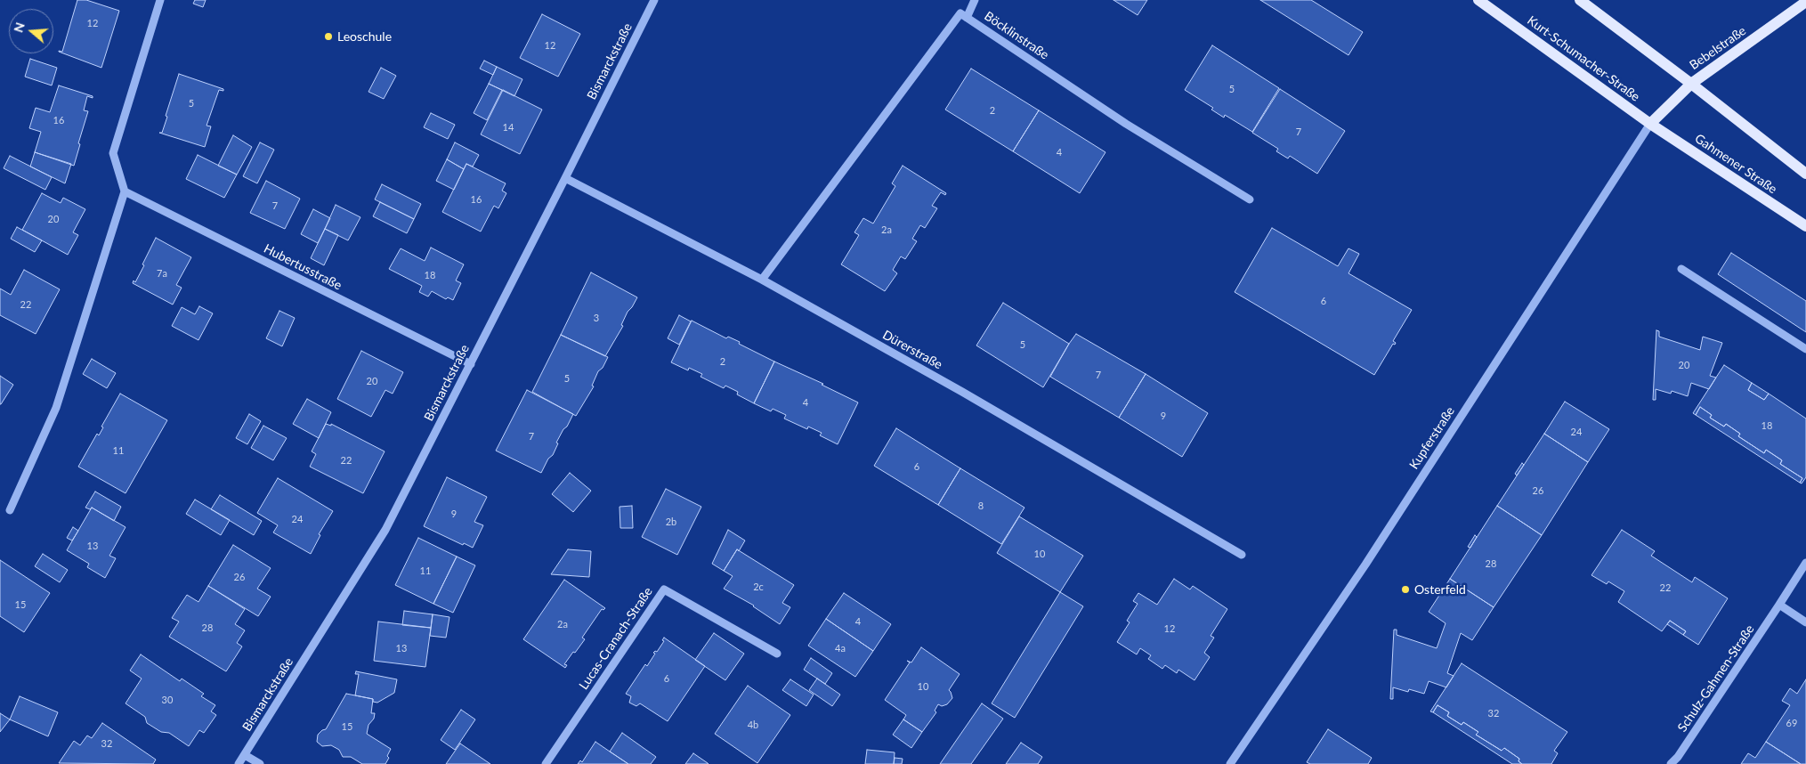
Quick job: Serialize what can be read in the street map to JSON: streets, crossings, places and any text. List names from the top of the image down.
{
  "streets": {
    "main road": ["Bebelstraße", "Kurt-Schumacher-Straße", "Gahmener Straße"],
    "street": [
      "Böcklinstraße",
      "Bismarckstraße",
      "Hubertusstraße",
      "Dürerstraße",
      "Kupferstraße",
      "Lucas-Cranach-Straße",
      "Schulz-Gahmen-Straße"
    ]
  },
  "crossings": [
    ["Böcklinstraße", "Dürerstraße"],
    ["Bebelstraße", "Kurt-Schumacher-Straße"],
    ["Bebelstraße", "Gahmener Straße"],
    ["Bebelstraße", "Kupferstraße"],
    ["Kurt-Schumacher-Straße", "Gahmener Straße"],
    ["Kurt-Schumacher-Straße", "Kupferstraße"],
    ["Bismarckstraße", "Hubertusstraße"],
    ["Bismarckstraße", "Dürerstraße"],
    ["Gahmener Straße", "Kupferstraße"]
  ],
  "places": ["Leoschule", "Osterfeld"],
  "house_numbers": [
    "12",
    "12",
    "5",
    "5",
    "2",
    "16",
    "14",
    "7",
    "4",
    "16",
    "7",
    "20",
    "2a",
    "7a",
    "18",
    "6",
    "22",
    "3",
    "5",
    "2",
    "20",
    "7",
    "5",
    "20",
    "4",
    "9",
    "18",
    "24",
    "7",
    "11",
    "22",
    "6",
    "26",
    "8",
    "9",
    "24",
    "2b",
    "13",
    "10",
    "28",
    "11",
    "26",
    "2c",
    "22",
    "15",
    "4",
    "2a",
    "28",
    "12",
    "13",
    "4a",
    "6",
    "10",
    "30",
    "32",
    "69",
    "4b",
    "15",
    "32"
  ],
  "north": "left"
}
